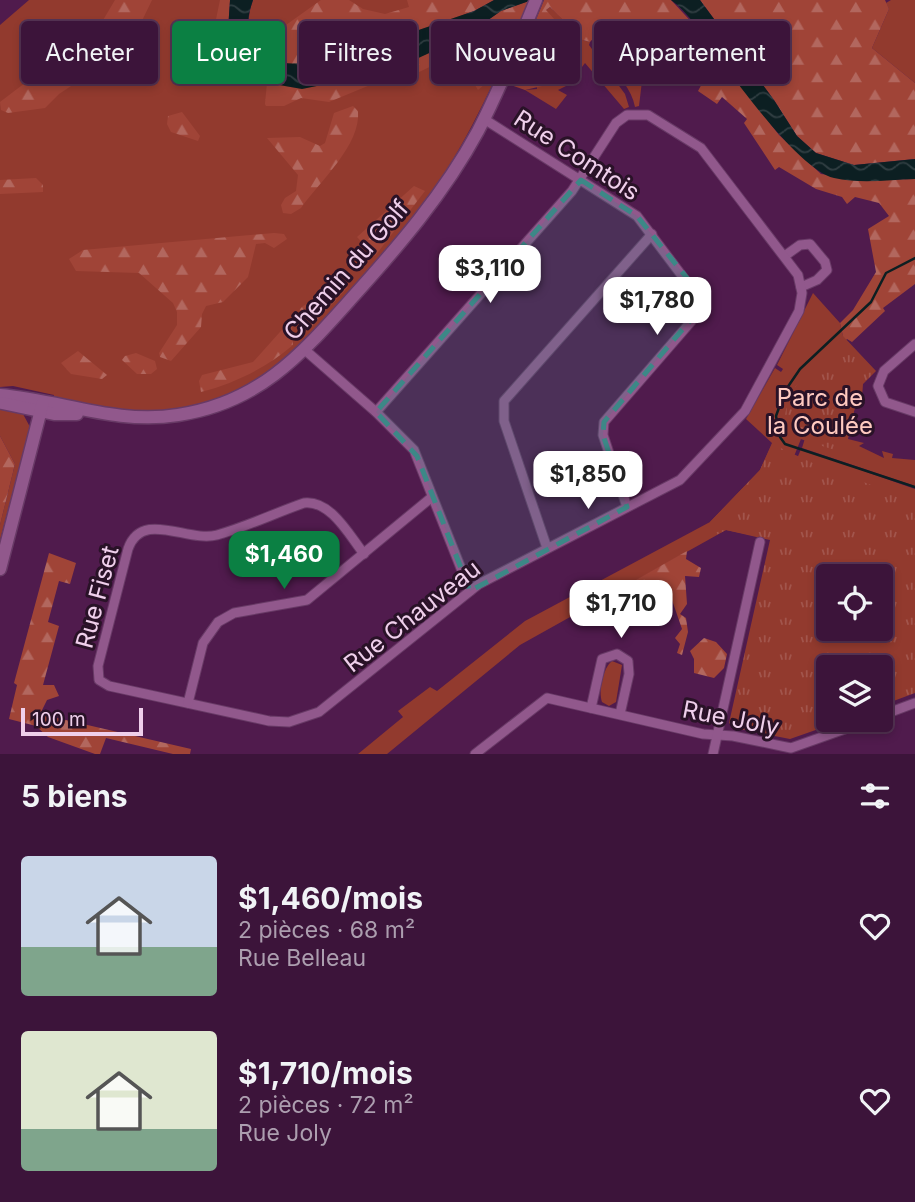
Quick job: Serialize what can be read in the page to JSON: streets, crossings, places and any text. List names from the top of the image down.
{
  "streets": {
    "street": [
      "Rue Comtois",
      "Chemin du Golf",
      "Rue Fiset",
      "Rue Chauveau",
      "Rue Joly"
    ]
  },
  "crossings": [
    ["Rue Comtois", "Chemin du Golf"],
    ["Rue Comtois", "Rue Chauveau"],
    ["Rue Fiset", "Rue Chauveau"]
  ],
  "parks": ["Parc de la Coulée"],
  "scale_bar": "100 m",
  "page": {
    "chip": [
      "Acheter",
      "Louer",
      "Filtres",
      "Nouveau",
      "Appartement"
    ],
    "price": [
      "$3,110",
      "$1,780",
      "$1,850",
      "$1,460",
      "$1,710"
    ],
    "scale": "100 m",
    "heading": "5 biens",
    "list": [
      {
        "name": "$1,460/mois",
        "note": "2 pièces · 68 m² · Rue Belleau"
      },
      {
        "name": "$1,710/mois",
        "note": "2 pièces · 72 m² · Rue Joly"
      }
    ]
  }
}
